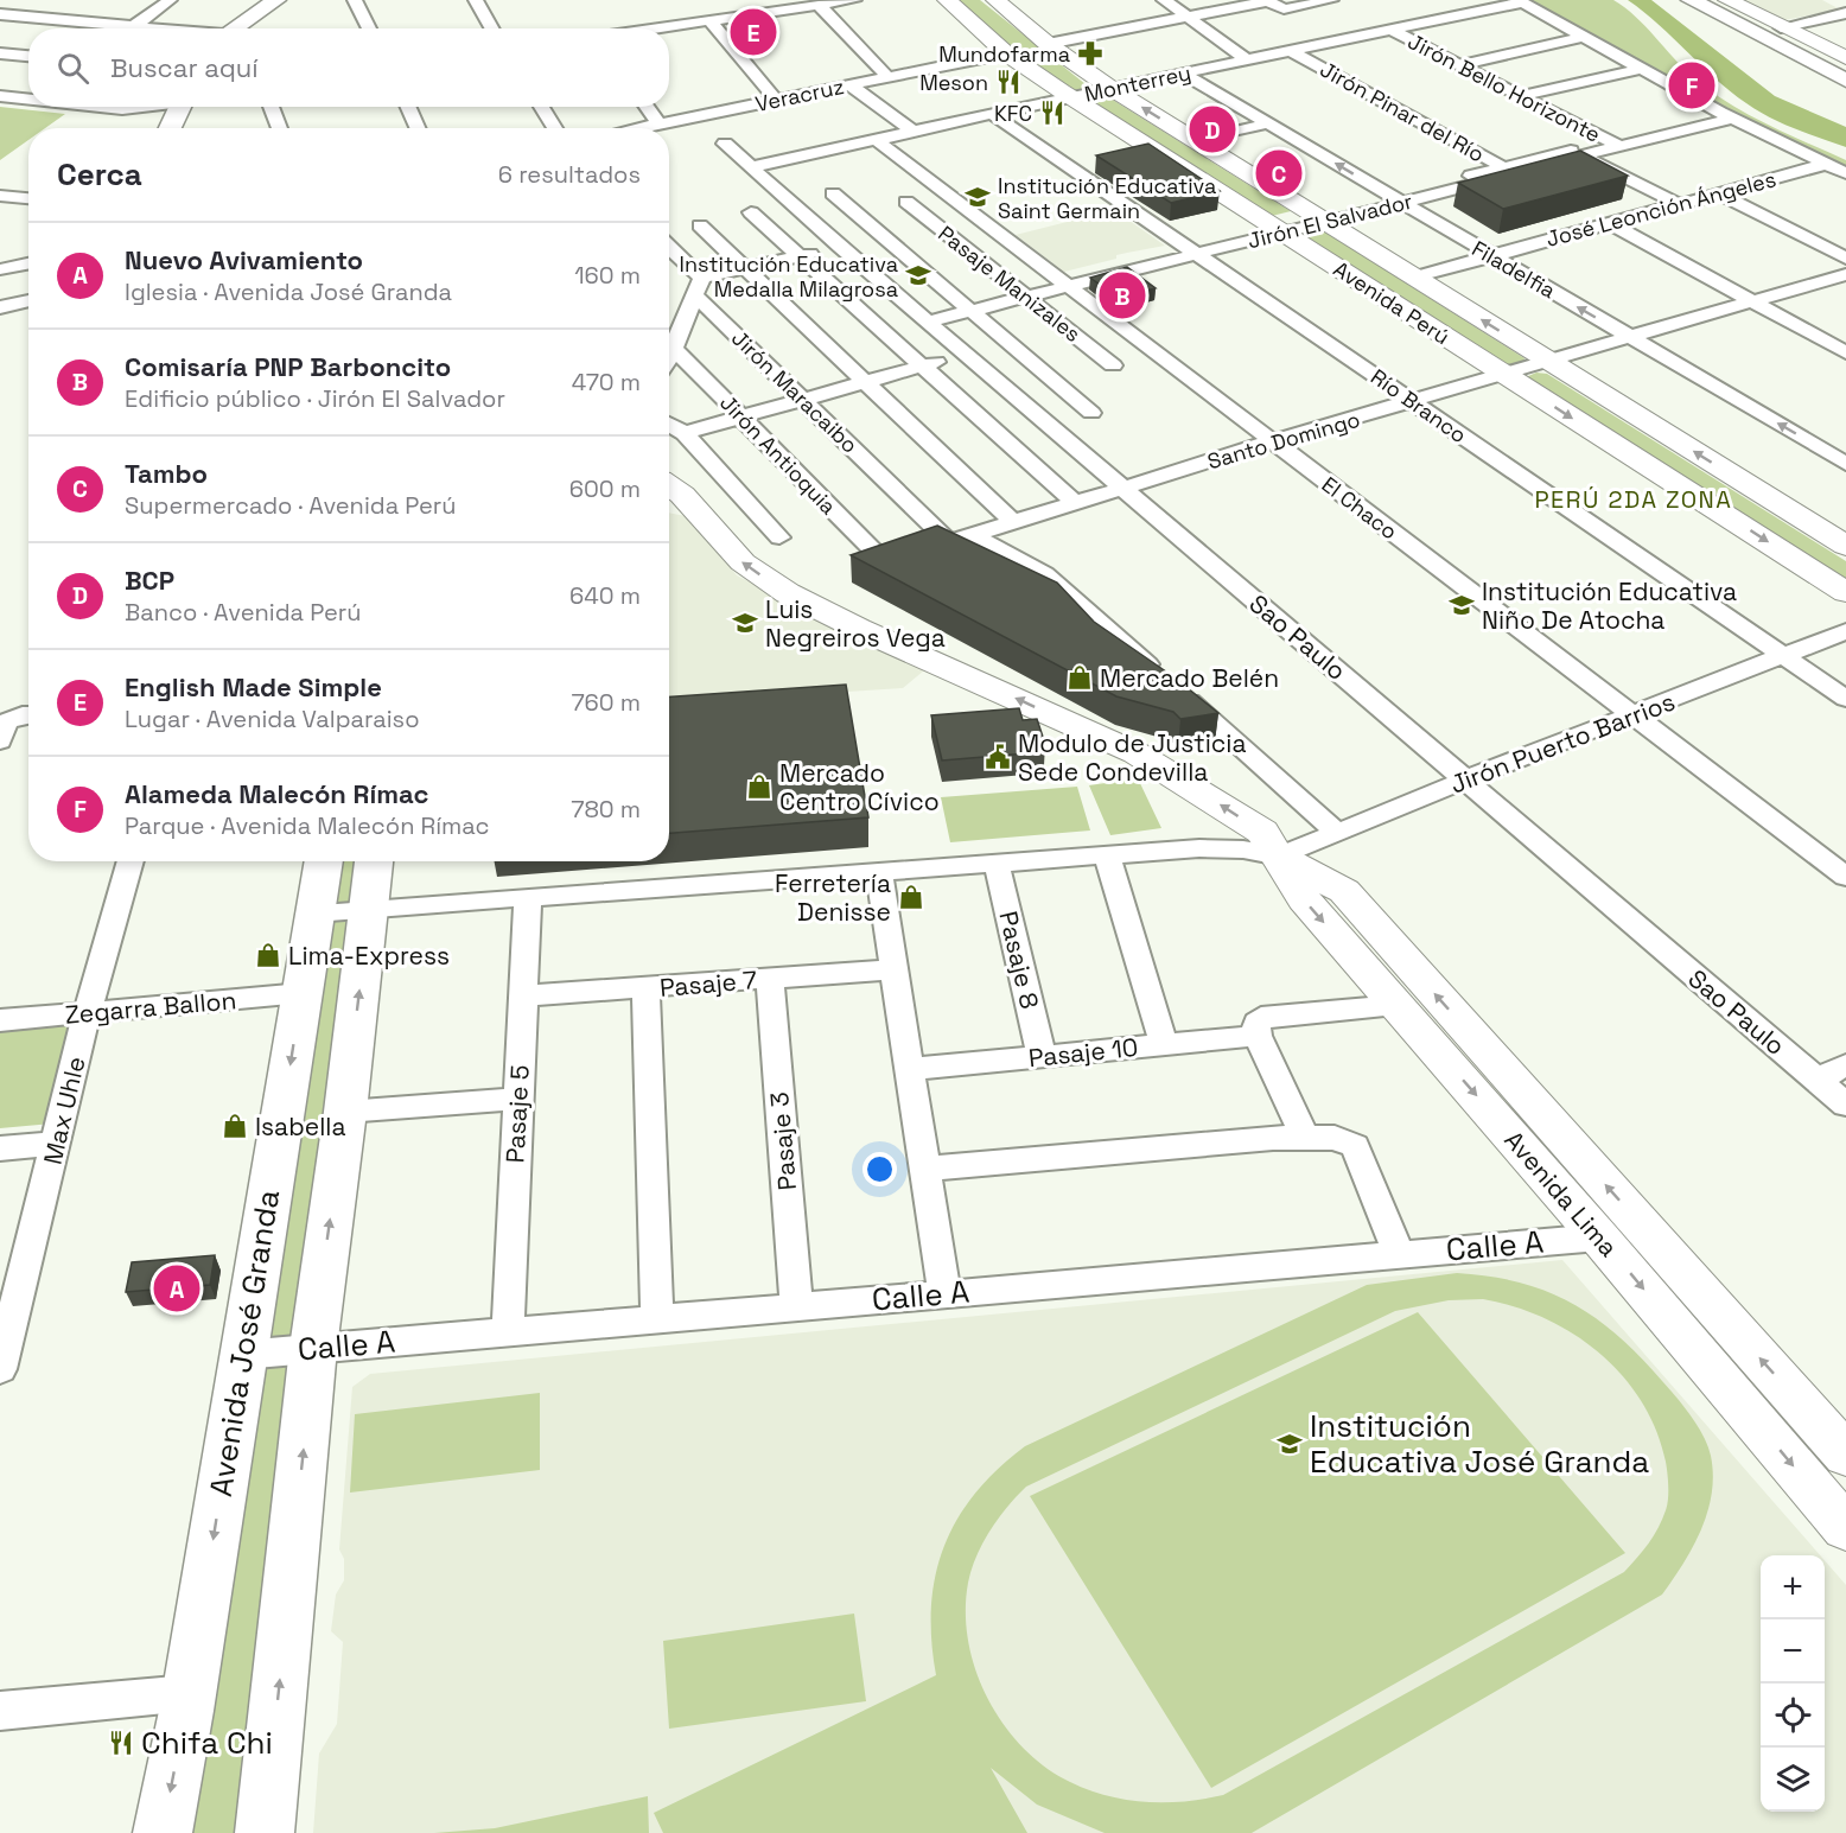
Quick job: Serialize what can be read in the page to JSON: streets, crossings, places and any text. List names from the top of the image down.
{
  "streets": {
    "main road": ["Avenida Perú", "Avenida Lima", "Avenida José Granda"],
    "street": [
      "Monterrey",
      "Jirón Bello Horizonte",
      "Veracruz",
      "Jirón Pinar del Río",
      "José Leonción Ángeles",
      "Jirón El Salvador",
      "Filadelfia",
      "Pasaje Manizales",
      "Jirón Maracaibo",
      "Río Branco",
      "Santo Domingo",
      "Jirón Antioquia",
      "El Chaco",
      "Sao Paulo",
      "Jirón Puerto Barrios",
      "Pasaje 8",
      "Pasaje 7",
      "Zegarra Ballon",
      "Pasaje 10",
      "Max Uhle",
      "Pasaje 5",
      "Pasaje 3",
      "Calle A"
    ]
  },
  "crossings": [
    ["Monterrey", "Jirón Bello Horizonte"],
    ["Monterrey", "Jirón Pinar del Río"],
    ["Monterrey", "Filadelfia"],
    ["Monterrey", "Avenida Perú"],
    ["Monterrey", "Río Branco"],
    ["Monterrey", "El Chaco"],
    ["Monterrey", "Sao Paulo"],
    ["Jirón Bello Horizonte", "Jirón El Salvador"],
    ["Veracruz", "Avenida Perú"],
    ["Jirón Pinar del Río", "Jirón El Salvador"],
    ["José Leonción Ángeles", "Filadelfia"],
    ["José Leonción Ángeles", "Avenida Perú"],
    ["Jirón El Salvador", "Filadelfia"],
    ["Jirón El Salvador", "Pasaje Manizales"],
    ["Jirón El Salvador", "Avenida Perú"],
    ["Jirón El Salvador", "Río Branco"],
    ["Jirón El Salvador", "El Chaco"],
    ["Jirón El Salvador", "Sao Paulo"],
    ["Filadelfia", "Santo Domingo"],
    ["Avenida Perú", "Santo Domingo"],
    ["Jirón Maracaibo", "Santo Domingo"],
    ["Río Branco", "Santo Domingo"],
    ["Río Branco", "Jirón Puerto Barrios"],
    ["Santo Domingo", "Jirón Antioquia"],
    ["Santo Domingo", "El Chaco"],
    ["Santo Domingo", "Sao Paulo"],
    ["El Chaco", "Jirón Puerto Barrios"],
    ["Sao Paulo", "Jirón Puerto Barrios"],
    ["Jirón Puerto Barrios", "Avenida Lima"],
    ["Pasaje 8", "Pasaje 10"],
    ["Pasaje 7", "Pasaje 5"],
    ["Pasaje 7", "Pasaje 3"],
    ["Zegarra Ballon", "Max Uhle"],
    ["Zegarra Ballon", "Avenida José Granda"],
    ["Pasaje 5", "Calle A"],
    ["Pasaje 3", "Calle A"],
    ["Avenida Lima", "Calle A"],
    ["Calle A", "Avenida José Granda"]
  ],
  "districts": ["PERÚ 2DA ZONA"],
  "places": {
    "pharmacy": ["Mundofarma"],
    "restaurant": ["Meson", "KFC", "Chifa Chi"],
    "school or university": [
      "Institución Educativa Saint Germain",
      "Institución Educativa Medalla Milagrosa",
      "Institución Educativa Niño De Atocha",
      "Luis Negreiros Vega",
      "Institución Educativa José Granda"
    ],
    "shop": [
      "Mercado Belén",
      "Mercado Centro Cívico",
      "Ferretería Denisse",
      "Lima-Express",
      "Isabella"
    ],
    "public building": ["Modulo de Justicia Sede Condevilla"]
  },
  "page": {
    "pins": [
      "E",
      "F",
      "D",
      "C",
      "B",
      "A"
    ],
    "search": "Buscar aquí",
    "heading": ["Cerca", "6 resultados"],
    "list": [
      {
        "mark": "A",
        "name": "Nuevo Avivamiento",
        "note": "Iglesia · Avenida José Granda",
        "value": "160 m"
      },
      {
        "mark": "B",
        "name": "Comisaría PNP Barboncito",
        "note": "Edificio público · Jirón El Salvador",
        "value": "470 m"
      },
      {
        "mark": "C",
        "name": "Tambo",
        "note": "Supermercado · Avenida Perú",
        "value": "600 m"
      },
      {
        "mark": "D",
        "name": "BCP",
        "note": "Banco · Avenida Perú",
        "value": "640 m"
      },
      {
        "mark": "E",
        "name": "English Made Simple",
        "note": "Lugar · Avenida Valparaiso",
        "value": "760 m"
      },
      {
        "mark": "F",
        "name": "Alameda Malecón Rímac",
        "note": "Parque · Avenida Malecón Rímac",
        "value": "780 m"
      }
    ],
    "map_buttons": ["+", "−"]
  }
}
